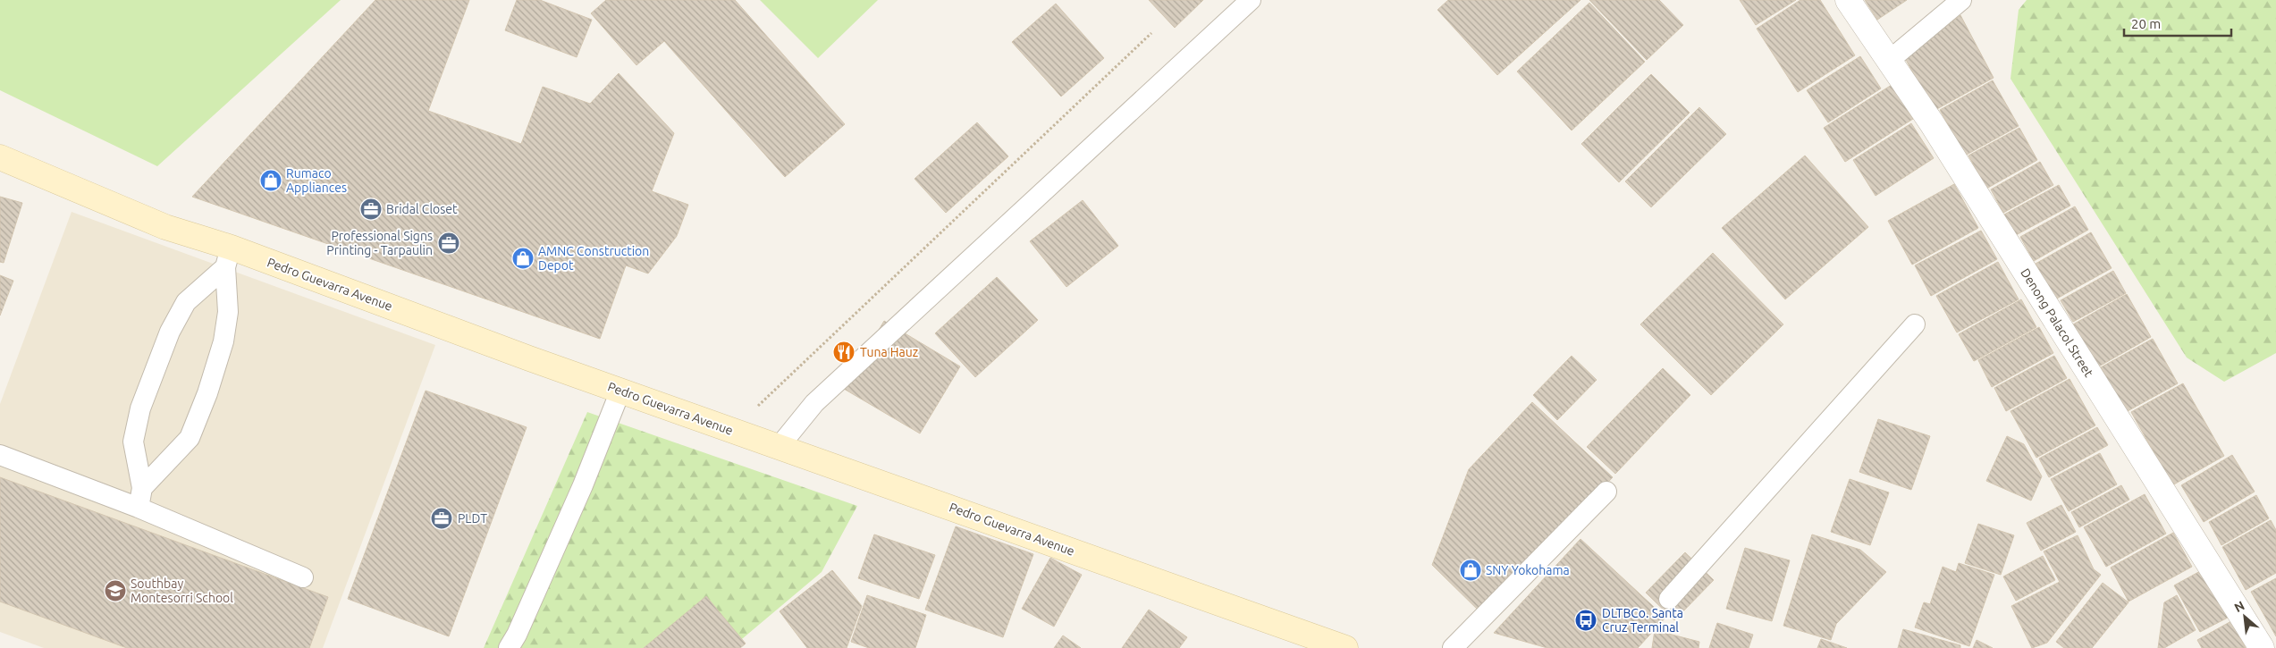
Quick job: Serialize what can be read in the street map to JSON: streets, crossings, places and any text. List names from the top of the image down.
{
  "streets": {
    "main road": ["Pedro Guevarra Avenue"],
    "street": ["Denong Palacol Street"]
  },
  "places": {
    "shop": ["Rumaco Appliances", "AMNC Construction Depot", "SNY Yokohama"],
    "office": ["Bridal Closet", "Professional Signs Printing - Tarpaulin", "PLDT"],
    "restaurant": ["Tuna Hauz"],
    "school or university": ["Southbay Montesorri School"],
    "bus stop": ["DLTBCo. Santa Cruz Terminal"]
  },
  "scale_bar": "20 m",
  "north": "top left"
}
